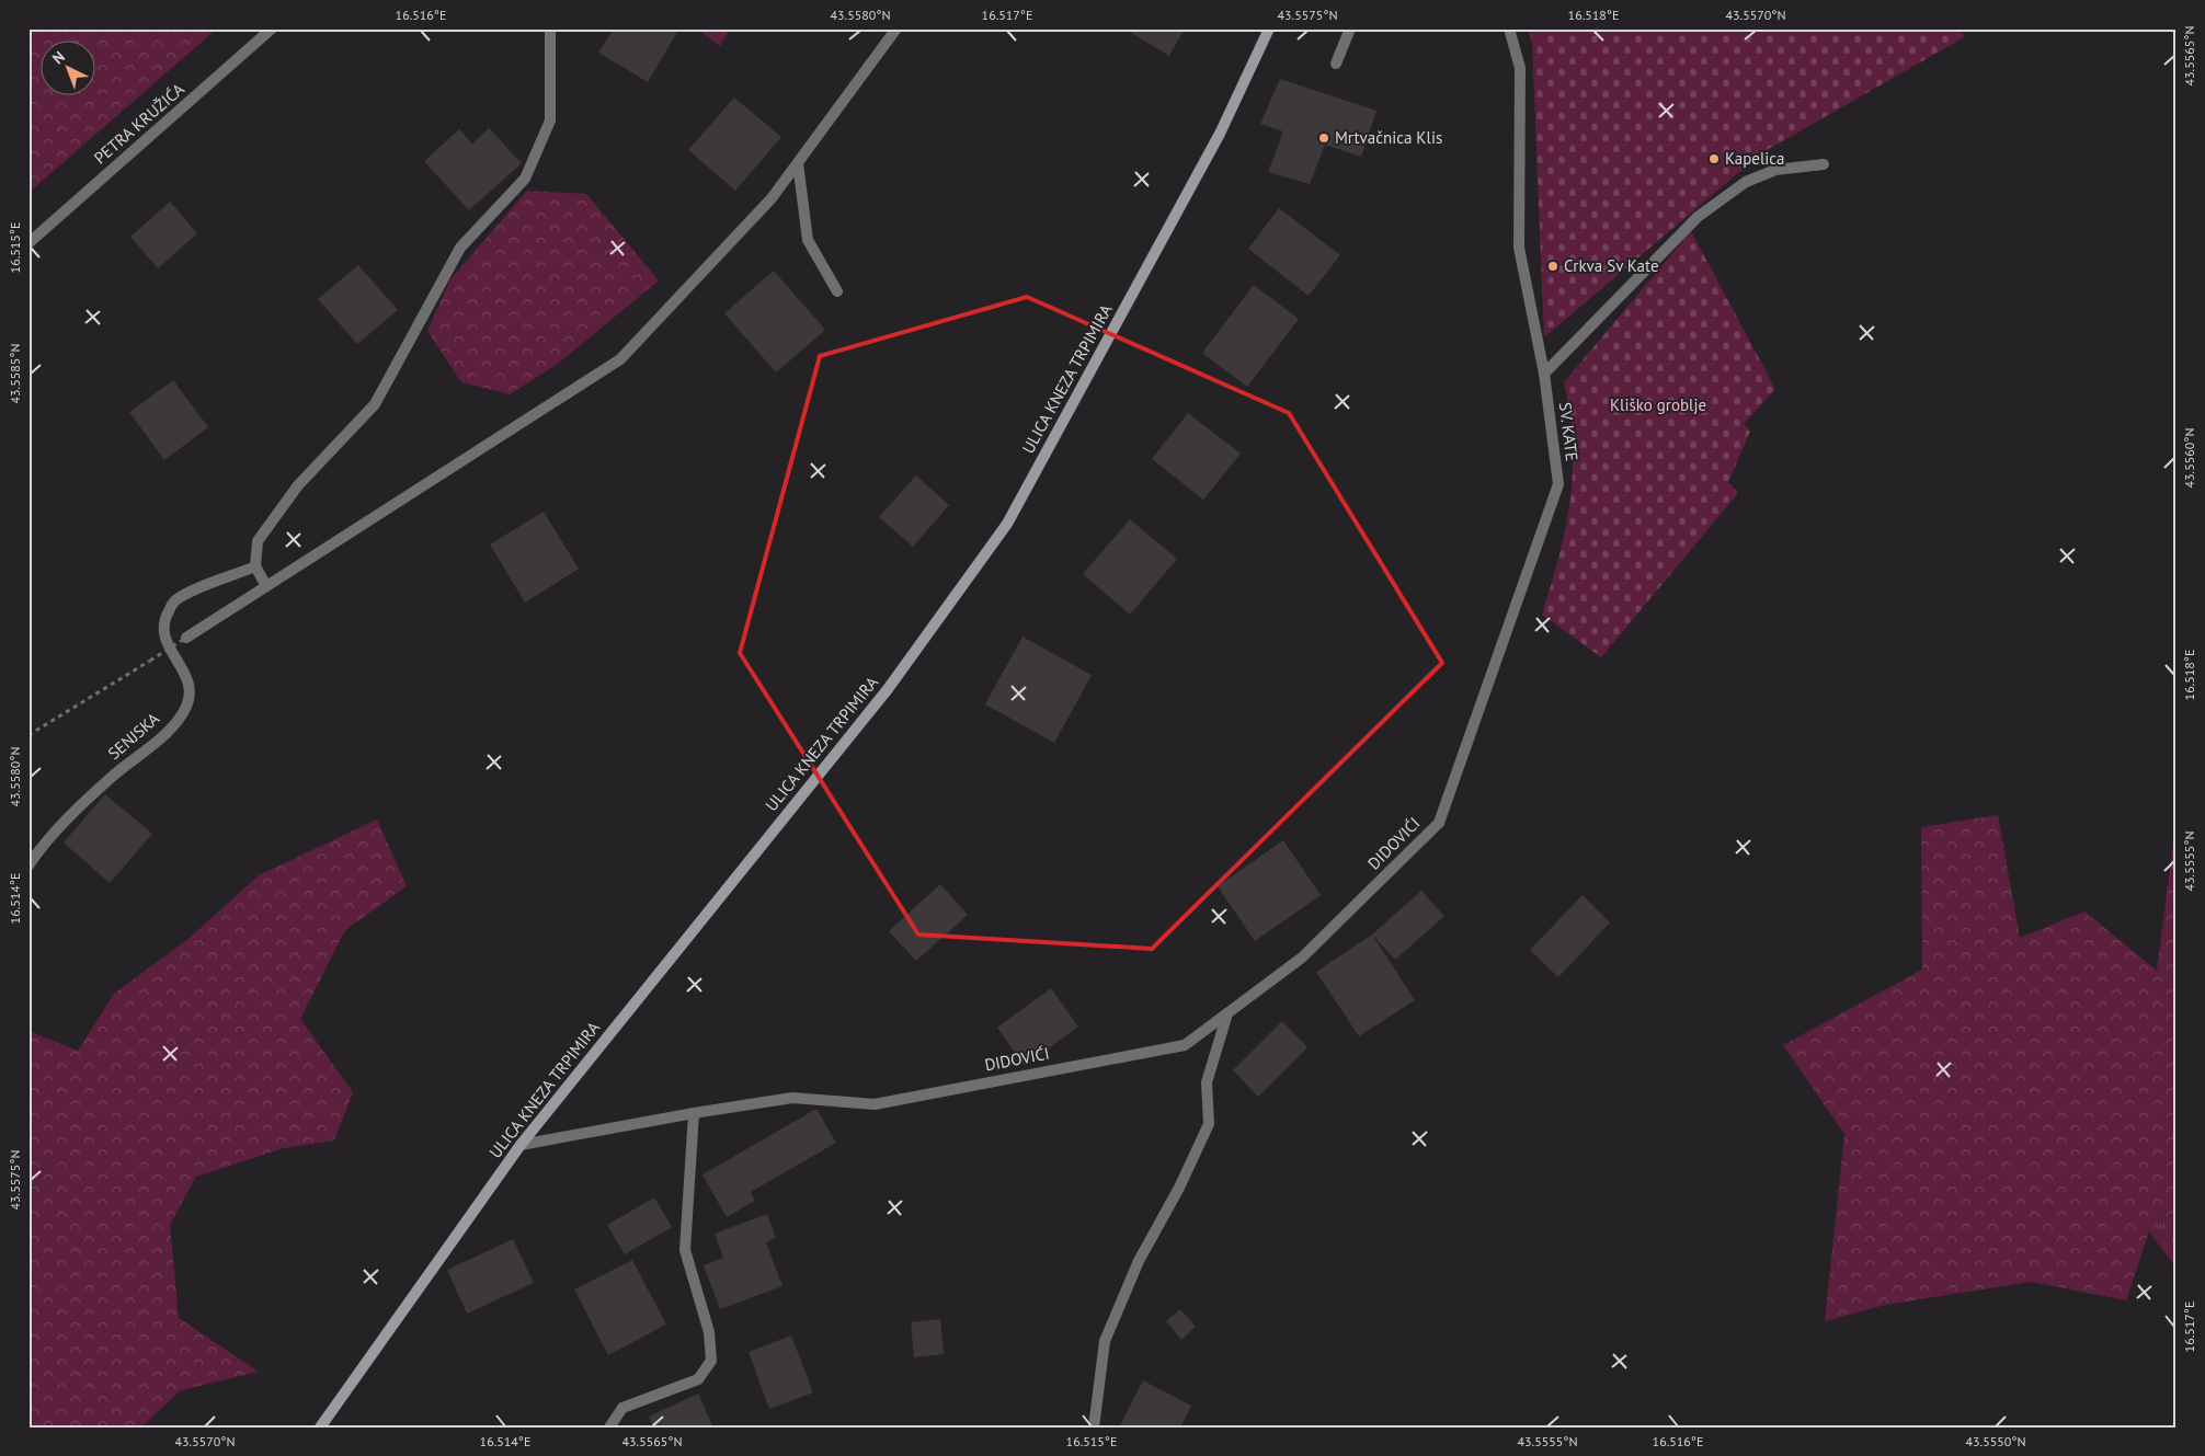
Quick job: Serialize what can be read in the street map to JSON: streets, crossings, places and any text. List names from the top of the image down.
{
  "streets": {
    "main road": ["ULICA KNEZA TRPIMIRA"],
    "street": [
      "PETRA KRUŽIĆA",
      "SV. KATE",
      "SENJSKA",
      "DIDOVIĆI"
    ]
  },
  "crossings": [
    ["ULICA KNEZA TRPIMIRA", "DIDOVIĆI"],
    ["SV. KATE", "DIDOVIĆI"]
  ],
  "parks": ["Kliško groblje"],
  "places": ["Mrtvačnica Klis", "Kapelica", "Crkva Sv Kate"],
  "north": "top left",
  "coordinates": [
    "16.516°E",
    "43.5580°N",
    "16.517°E",
    "43.5575°N",
    "16.518°E",
    "43.5570°N",
    "43.5565°N",
    "16.515°E",
    "43.5585°N",
    "43.5560°N",
    "43.5555°N",
    "16.514°E",
    "43.5550°N"
  ]
}
